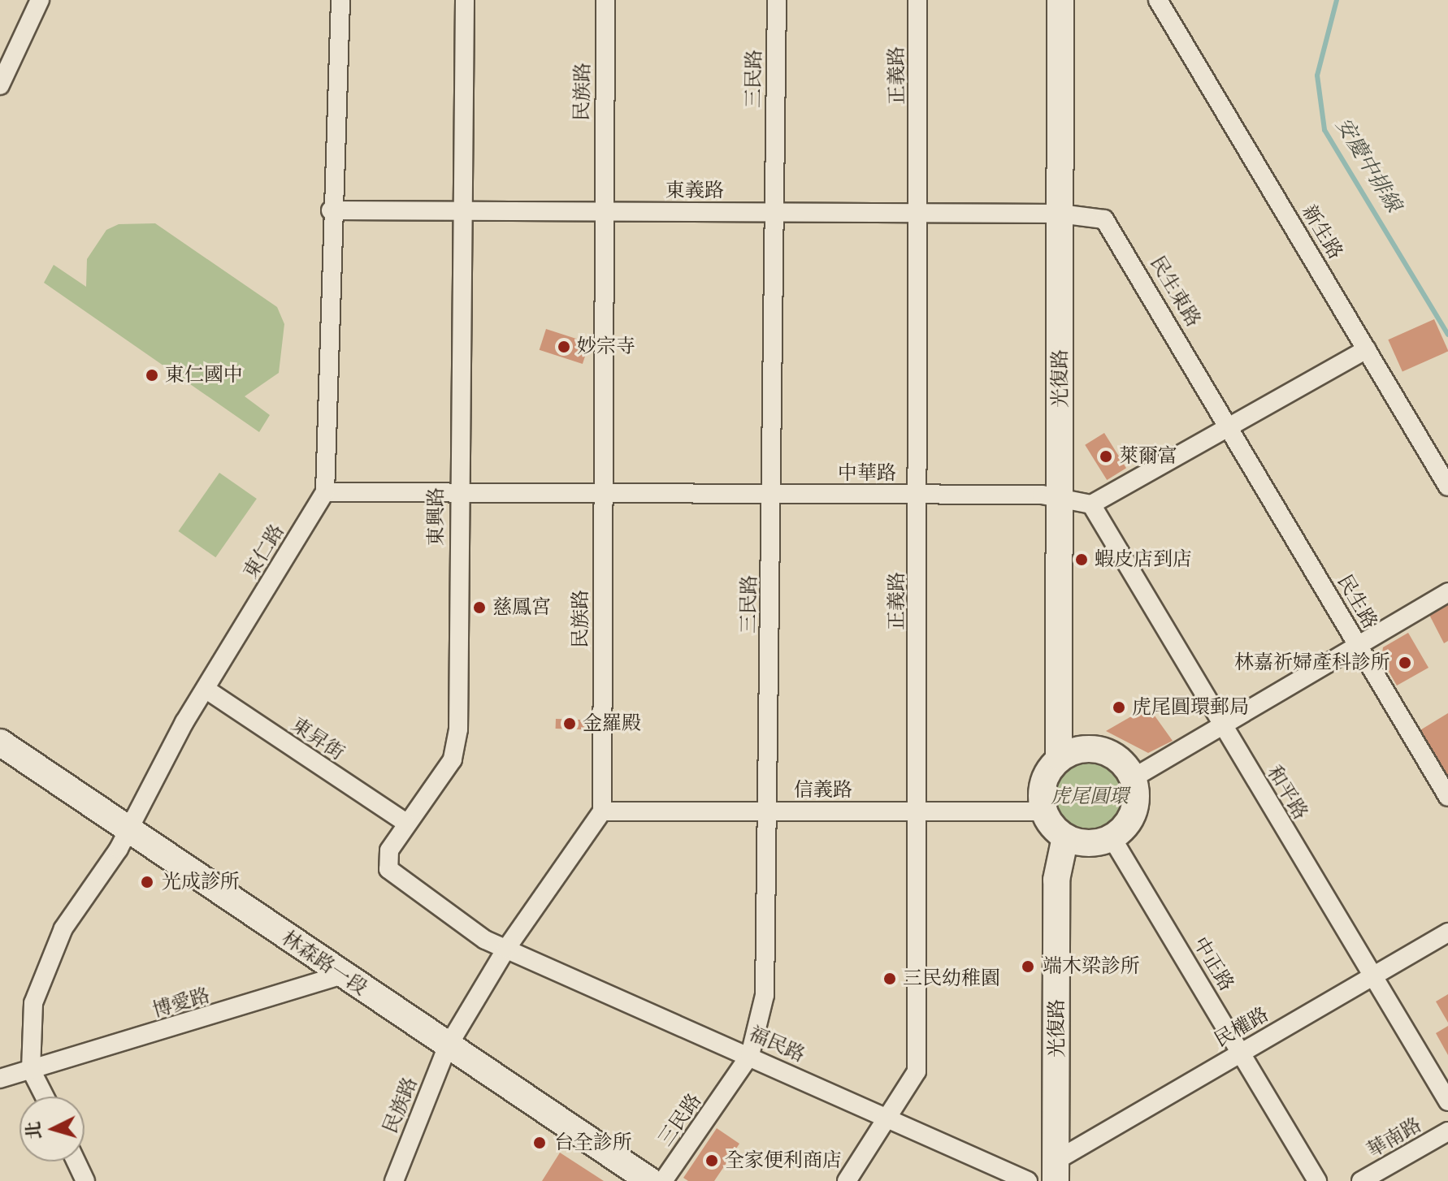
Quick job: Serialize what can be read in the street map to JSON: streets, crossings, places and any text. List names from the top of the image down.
{
  "streets": {
    "street": [
      "正義路",
      "三民路",
      "民族路",
      "東義路",
      "新生路",
      "民生東路",
      "光復路",
      "中華路",
      "東興路",
      "東仁路",
      "民生路",
      "東昇街",
      "信義路",
      "和平路",
      "林森路一段",
      "中正路",
      "博愛路",
      "民權路",
      "福民路",
      "華南路"
    ]
  },
  "crossings": [
    ["正義路", "東義路"],
    ["正義路", "中華路"],
    ["正義路", "信義路"],
    ["正義路", "福民路"],
    ["三民路", "東義路"],
    ["三民路", "中華路"],
    ["三民路", "信義路"],
    ["三民路", "福民路"],
    ["民族路", "東義路"],
    ["民族路", "中華路"],
    ["民族路", "東興路"],
    ["民族路", "信義路"],
    ["民族路", "林森路一段"],
    ["民族路", "福民路"],
    ["東義路", "民生東路"],
    ["東義路", "光復路"],
    ["東義路", "東興路"],
    ["東義路", "東仁路"],
    ["民生東路", "光復路"],
    ["民生東路", "民生路"],
    ["光復路", "中華路"],
    ["光復路", "信義路"],
    ["光復路", "中正路"],
    ["光復路", "民權路"],
    ["中華路", "東興路"],
    ["中華路", "東仁路"],
    ["中華路", "和平路"],
    ["東興路", "東昇街"],
    ["東興路", "福民路"],
    ["東仁路", "東昇街"],
    ["東仁路", "林森路一段"],
    ["東仁路", "博愛路"],
    ["信義路", "中正路"],
    ["和平路", "民權路"],
    ["林森路一段", "博愛路"],
    ["中正路", "民權路"]
  ],
  "water": ["安慶中排線"],
  "parks": ["虎尾圓環"],
  "places": [
    "妙宗寺",
    "東仁國中",
    "萊爾富",
    "蝦皮店到店",
    "慈鳳宮",
    "林嘉祈婦產科診所",
    "虎尾圓環郵局",
    "金羅殿",
    "光成診所",
    "端木梁診所",
    "三民幼稚園",
    "台全診所",
    "全家便利商店"
  ],
  "north": "left"
}
